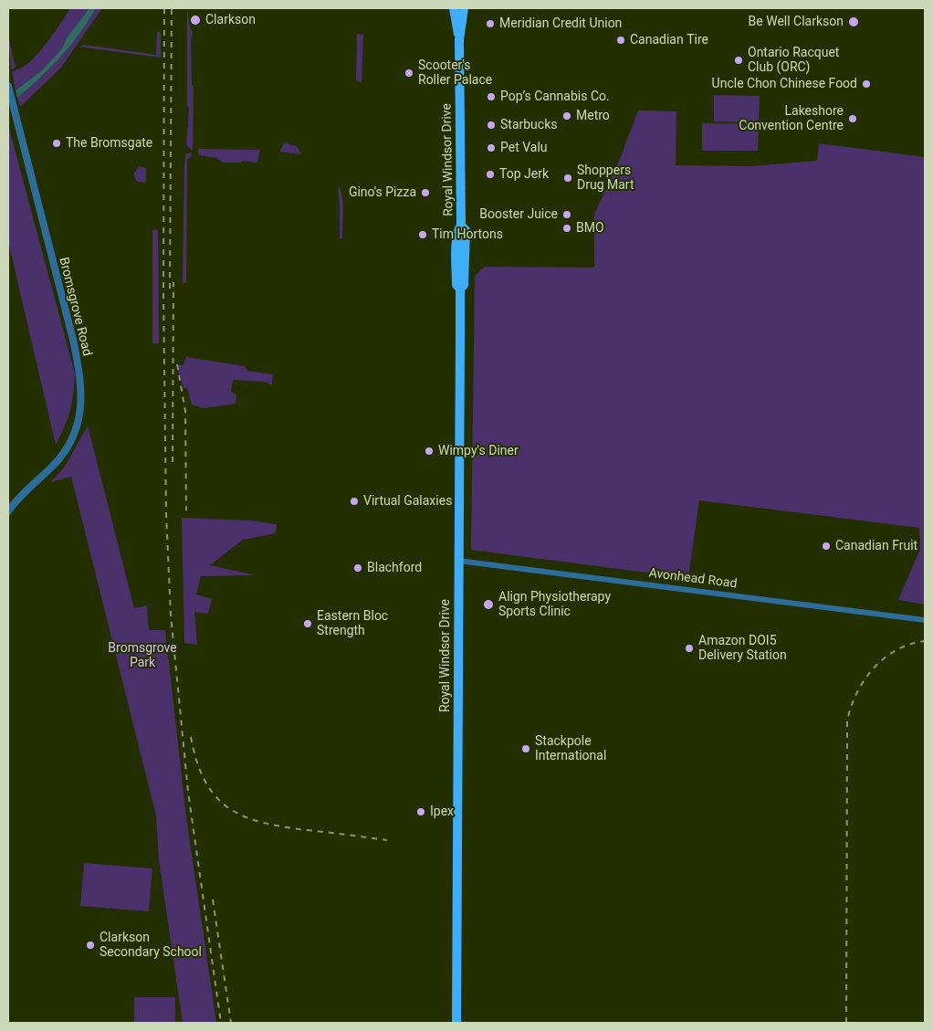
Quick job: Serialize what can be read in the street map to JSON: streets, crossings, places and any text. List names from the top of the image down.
{
  "streets": {
    "main road": ["Royal Windsor Drive"],
    "street": ["Bromsgrove Road", "Avonhead Road"]
  },
  "crossings": [
    ["Royal Windsor Drive", "Avonhead Road"]
  ],
  "parks": ["Bromsgrove Park"],
  "places": [
    "Clarkson",
    "Be Well Clarkson",
    "Meridian Credit Union",
    "Canadian Tire",
    "Ontario Racquet Club (ORC)",
    "Scooter's Roller Palace",
    "Uncle Chon Chinese Food",
    "Pop’s Cannabis Co.",
    "Metro",
    "Lakeshore Convention Centre",
    "Starbucks",
    "The Bromsgate",
    "Pet Valu",
    "Top Jerk",
    "Shoppers Drug Mart",
    "Gino's Pizza",
    "Booster Juice",
    "BMO",
    "Tim Hortons",
    "Wimpy's Diner",
    "Virtual Galaxies",
    "Canadian Fruit",
    "Blachford",
    "Align Physiotherapy Sports Clinic",
    "Eastern Bloc Strength",
    "Amazon DOI5 Delivery Station",
    "Stackpole International",
    "Ipex",
    "Clarkson Secondary School"
  ]
}
